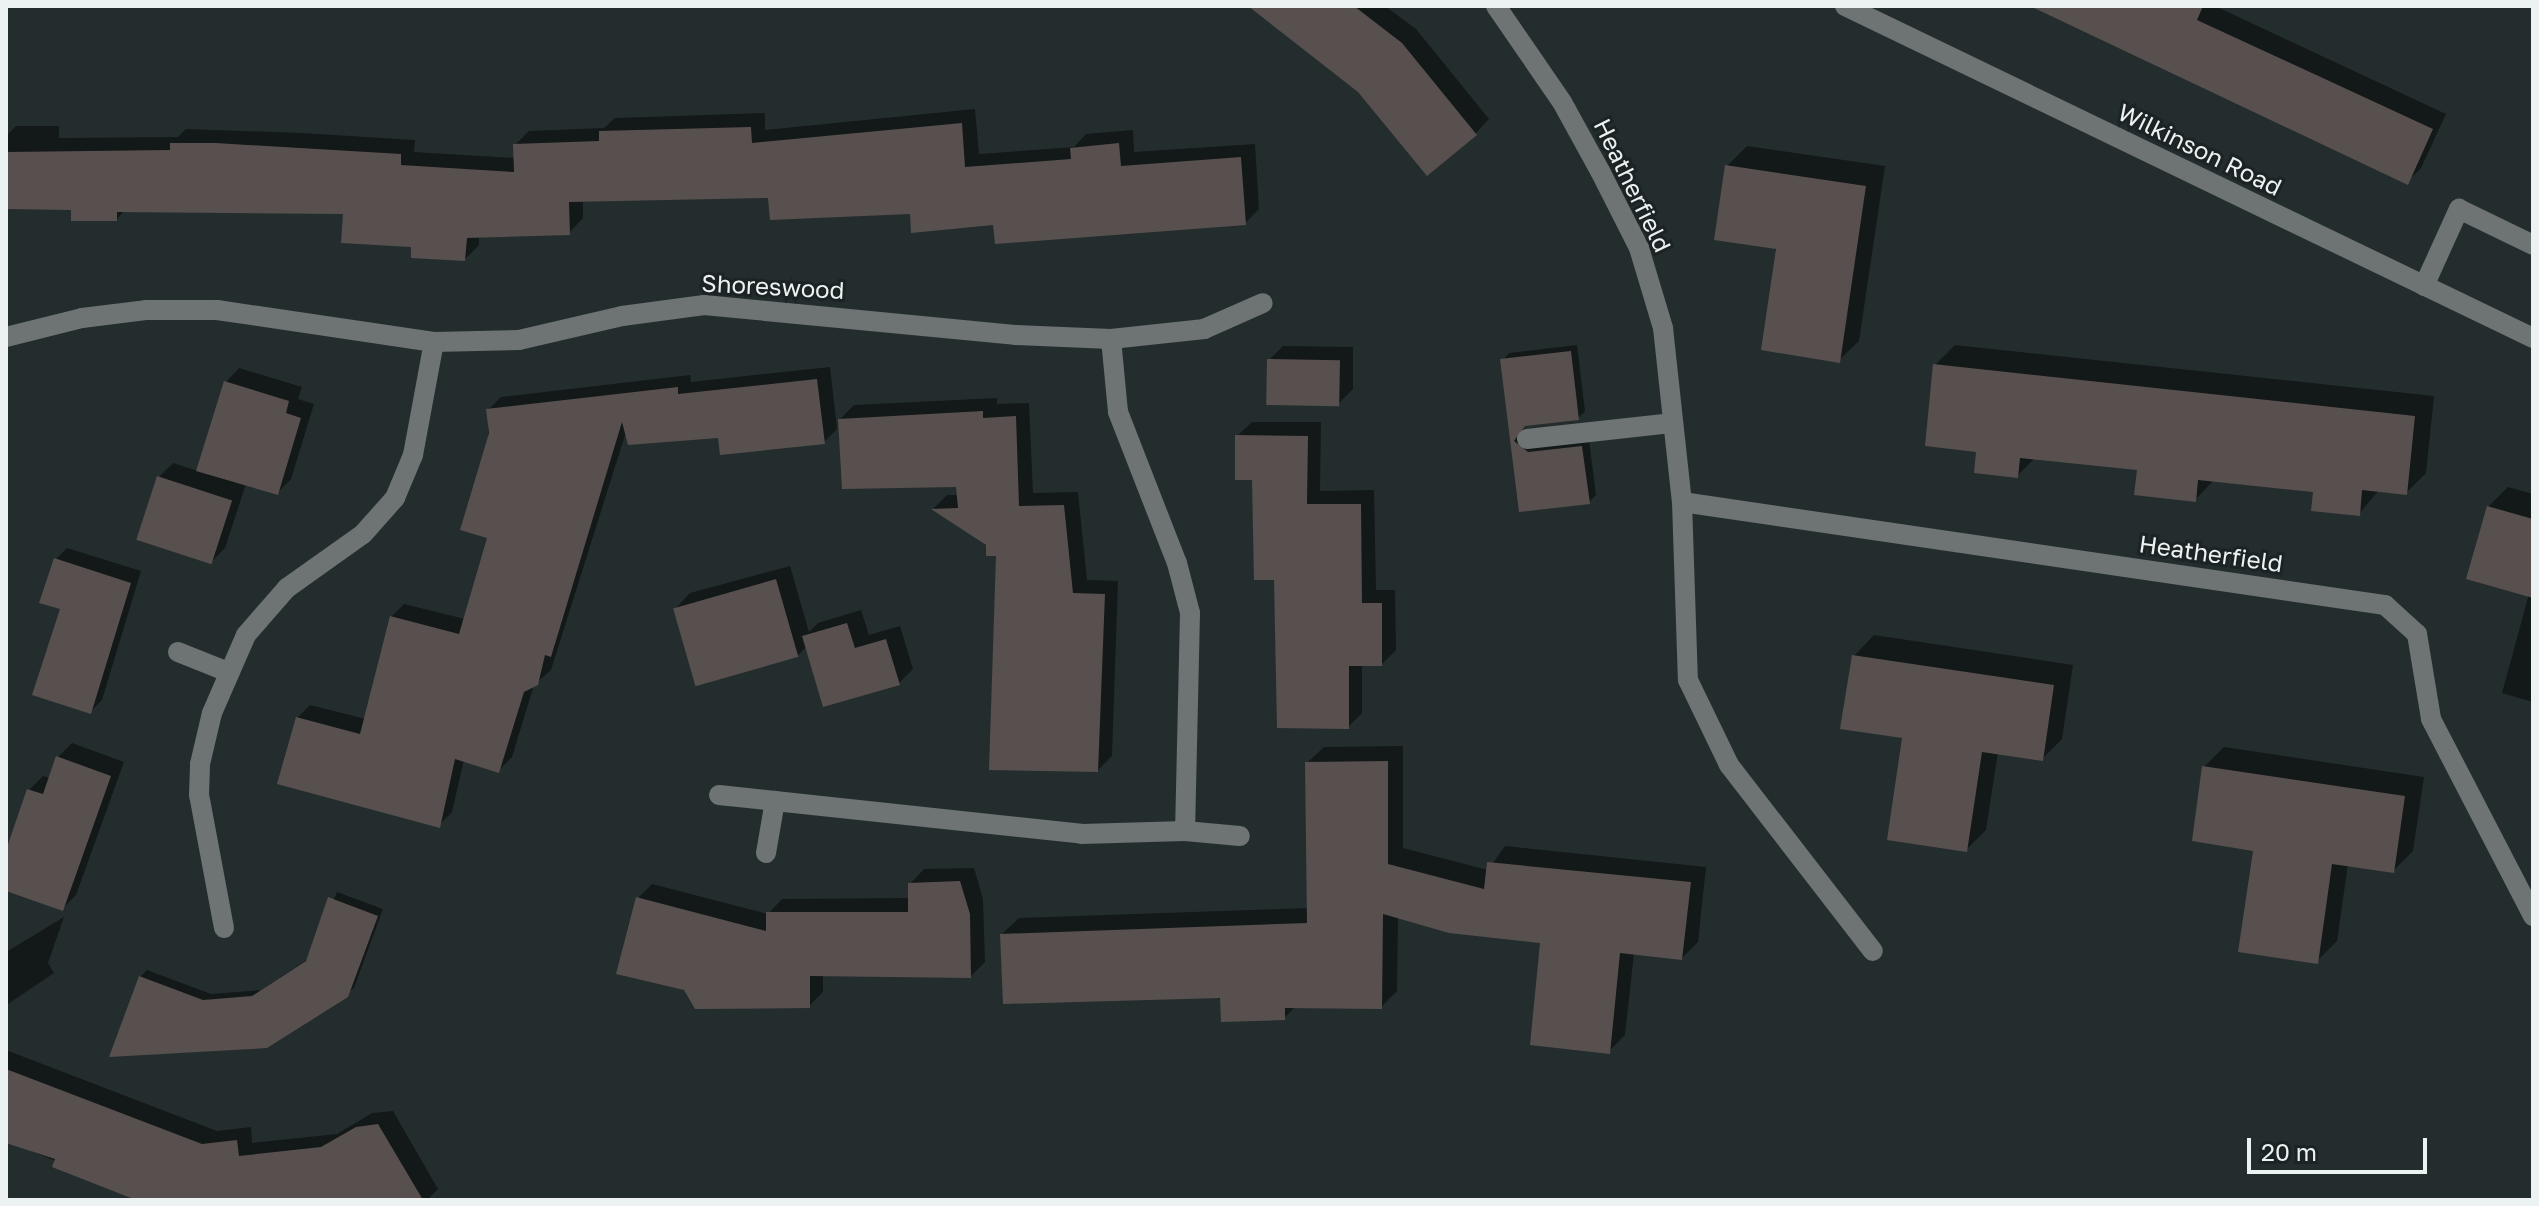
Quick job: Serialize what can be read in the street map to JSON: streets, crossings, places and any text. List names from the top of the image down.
{
  "streets": {
    "street": ["Wilkinson Road", "Heatherfield", "Shoreswood"]
  },
  "scale_bar": "20 m"
}
